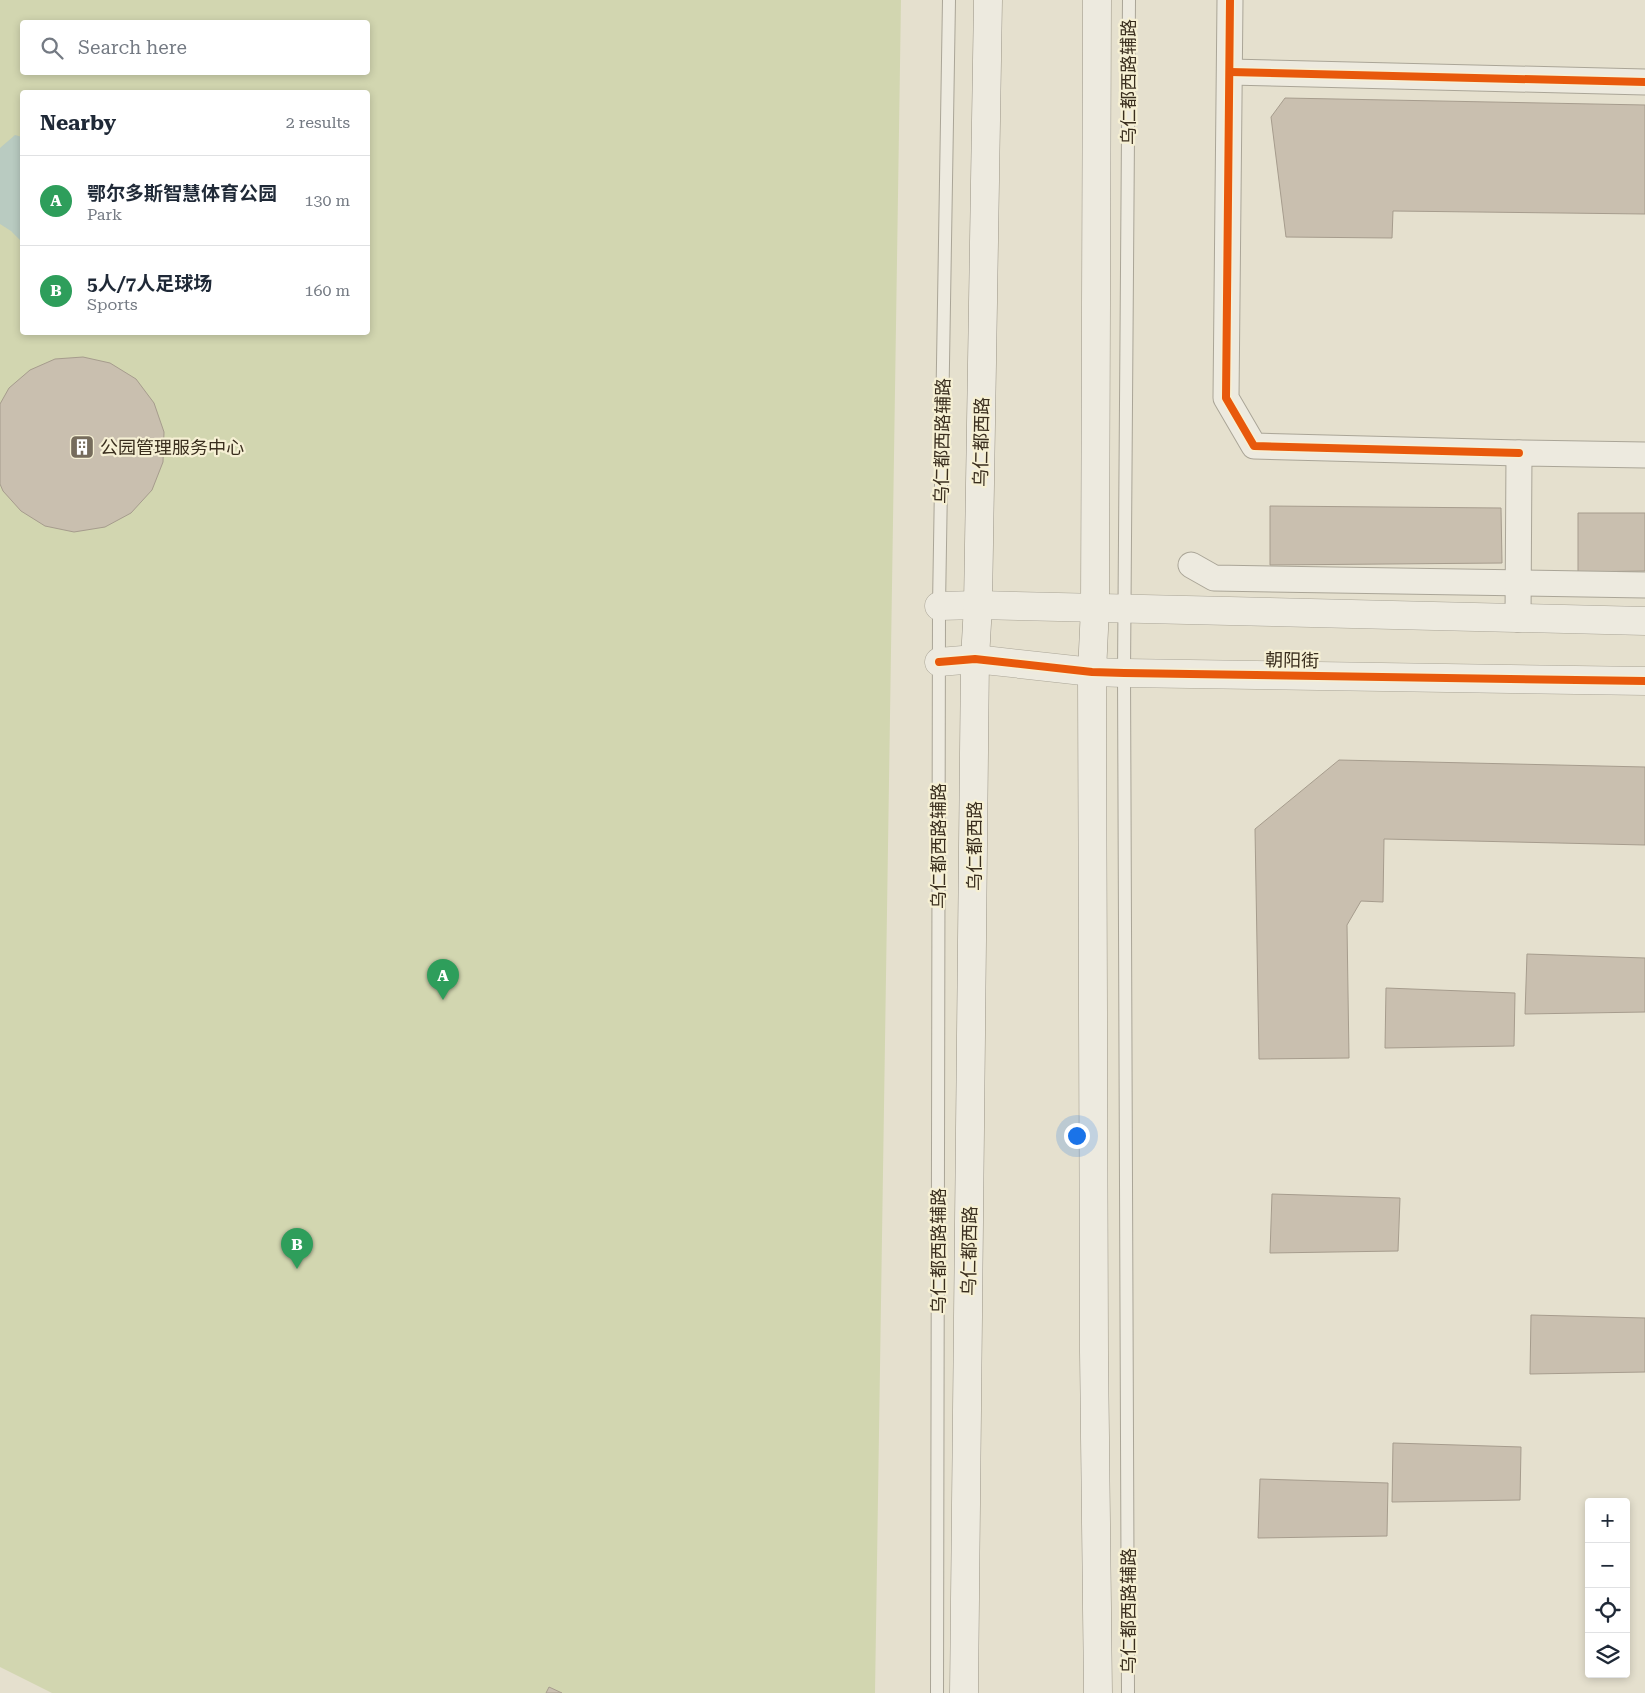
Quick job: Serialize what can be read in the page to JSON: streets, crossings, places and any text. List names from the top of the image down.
{
  "streets": {
    "main road": ["乌仁都西路", "朝阳街"],
    "lane": ["乌仁都西路辅路"]
  },
  "crossings": [
    ["乌仁都西路辅路", "朝阳街"],
    ["乌仁都西路", "朝阳街"]
  ],
  "places": {
    "building": ["公园管理服务中心"]
  },
  "page": {
    "search": "Search here",
    "heading": ["Nearby", "2 results"],
    "list": [
      {
        "mark": "A",
        "name": "鄂尔多斯智慧体育公园",
        "note": "Park",
        "value": "130 m"
      },
      {
        "mark": "B",
        "name": "5人/7人足球场",
        "note": "Sports",
        "value": "160 m"
      }
    ],
    "pins": ["A", "B"],
    "map_buttons": ["+", "−"]
  }
}
